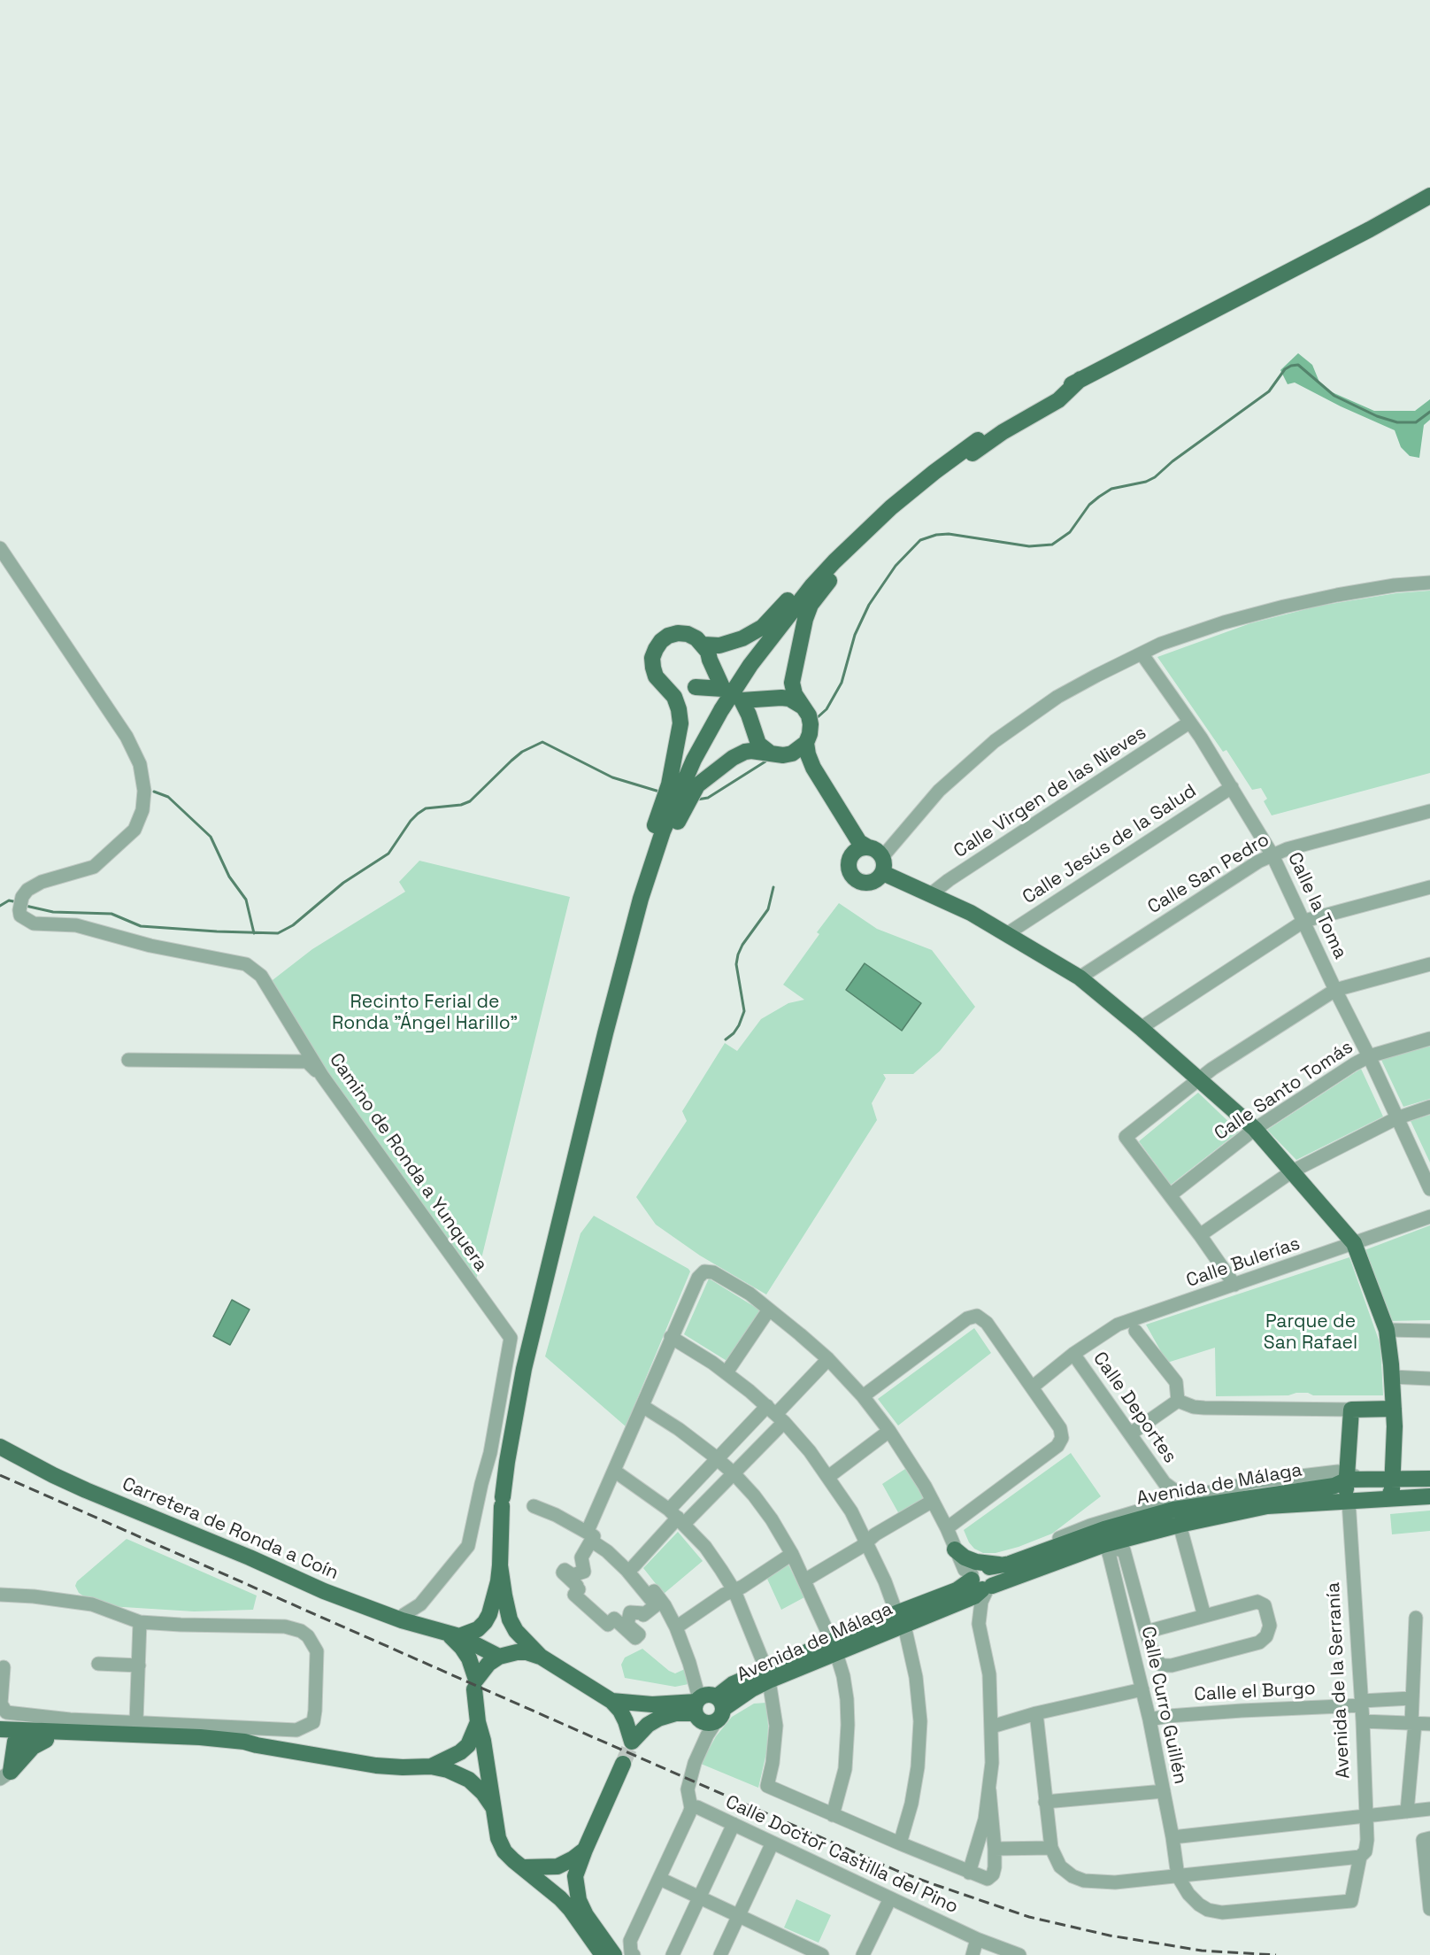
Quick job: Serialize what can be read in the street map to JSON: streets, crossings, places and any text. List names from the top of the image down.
{
  "streets": {
    "main road": ["Avenida de Málaga", "Carretera de Ronda a Coín"],
    "street": [
      "Calle Virgen de las Nieves",
      "Calle Jesús de la Salud",
      "Calle San Pedro",
      "Calle la Toma",
      "Calle Santo Tomás",
      "Camino de Ronda a Yunquera",
      "Calle Bulerías",
      "Calle Deportes",
      "Avenida de la Serranía",
      "Calle el Burgo",
      "Calle Curro Guillén",
      "Calle Doctor Castilla del Pino"
    ]
  },
  "crossings": [
    ["Calle Virgen de las Nieves", "Calle la Toma"],
    ["Calle Jesús de la Salud", "Calle la Toma"],
    ["Calle San Pedro", "Calle la Toma"],
    ["Calle la Toma", "Calle Santo Tomás"],
    ["Camino de Ronda a Yunquera", "Carretera de Ronda a Coín"],
    ["Calle Bulerías", "Calle Deportes"],
    ["Avenida de Málaga", "Avenida de la Serranía"],
    ["Avenida de Málaga", "Calle Curro Guillén"],
    ["Avenida de la Serranía", "Calle el Burgo"],
    ["Avenida de la Serranía", "Calle Curro Guillén"],
    ["Calle el Burgo", "Calle Curro Guillén"]
  ],
  "parks": ["Recinto Ferial de Ronda \"Ángel Harillo\"", "Parque de San Rafael"]
}
